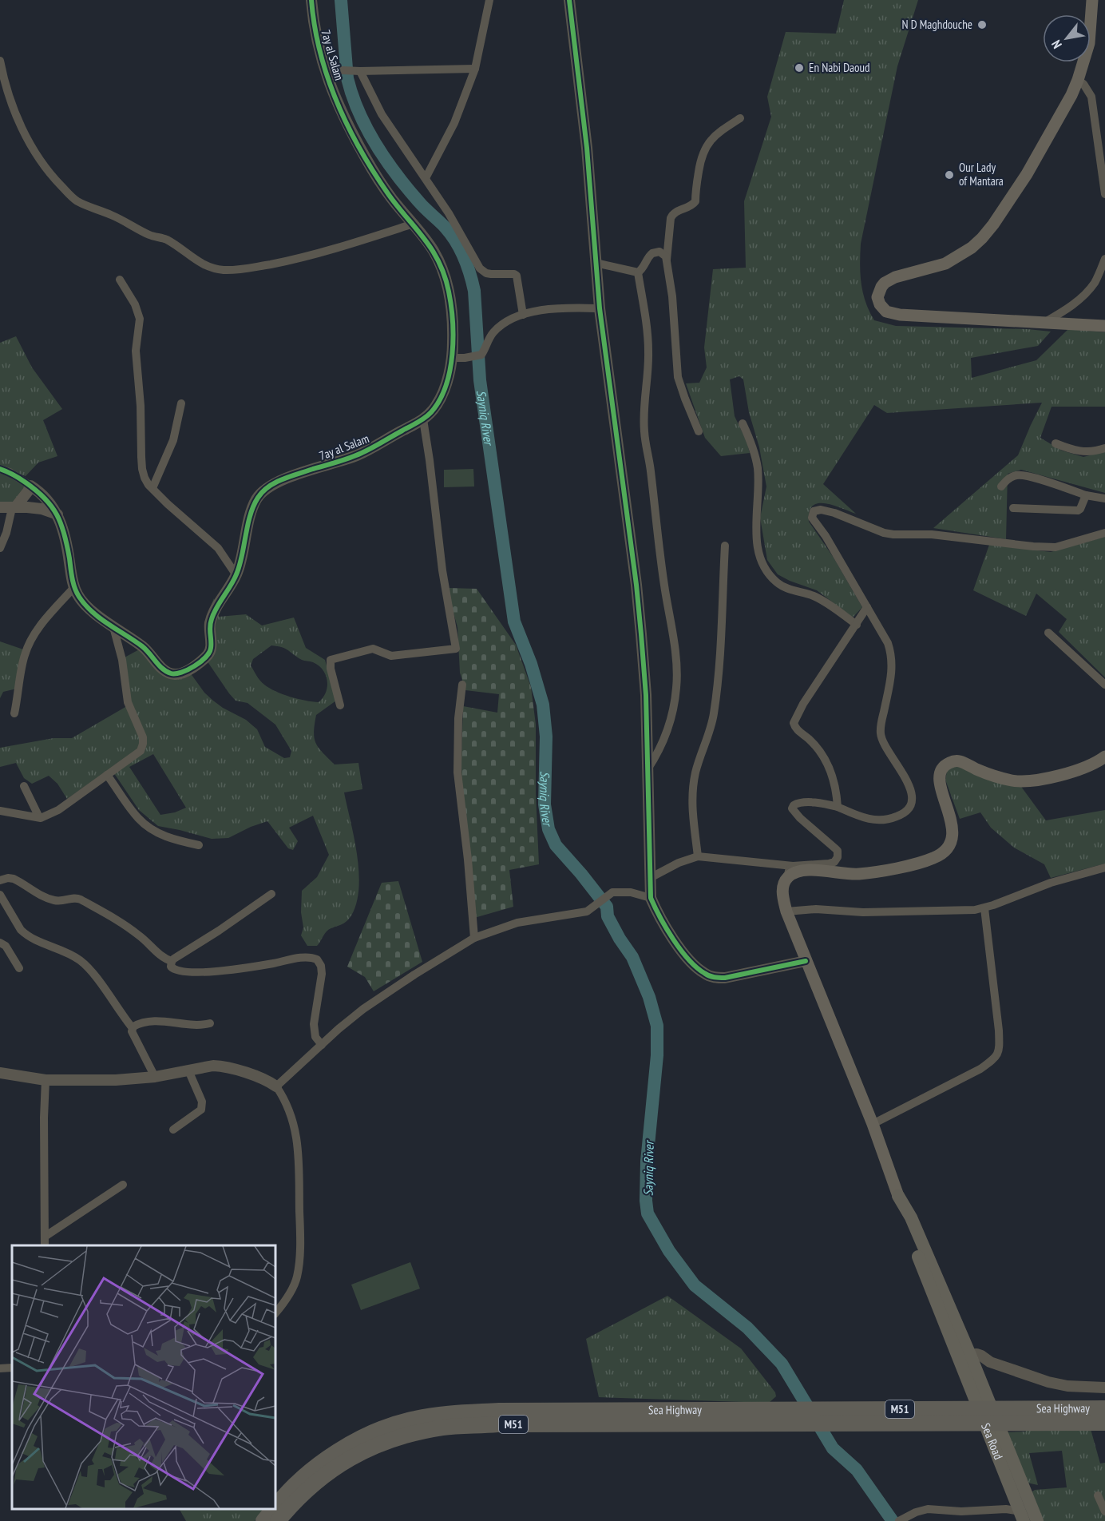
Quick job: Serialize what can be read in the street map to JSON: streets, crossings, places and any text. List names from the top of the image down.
{
  "streets": {
    "highway": ["Sea Highway", "M51"],
    "main road": ["Sea Road"],
    "street": ["7ay al Salam"]
  },
  "water": ["Sayniq River"],
  "places": ["N D Maghdouche", "En Nabi Daoud", "Our Lady of Mantara"],
  "north": "bottom left"
}
